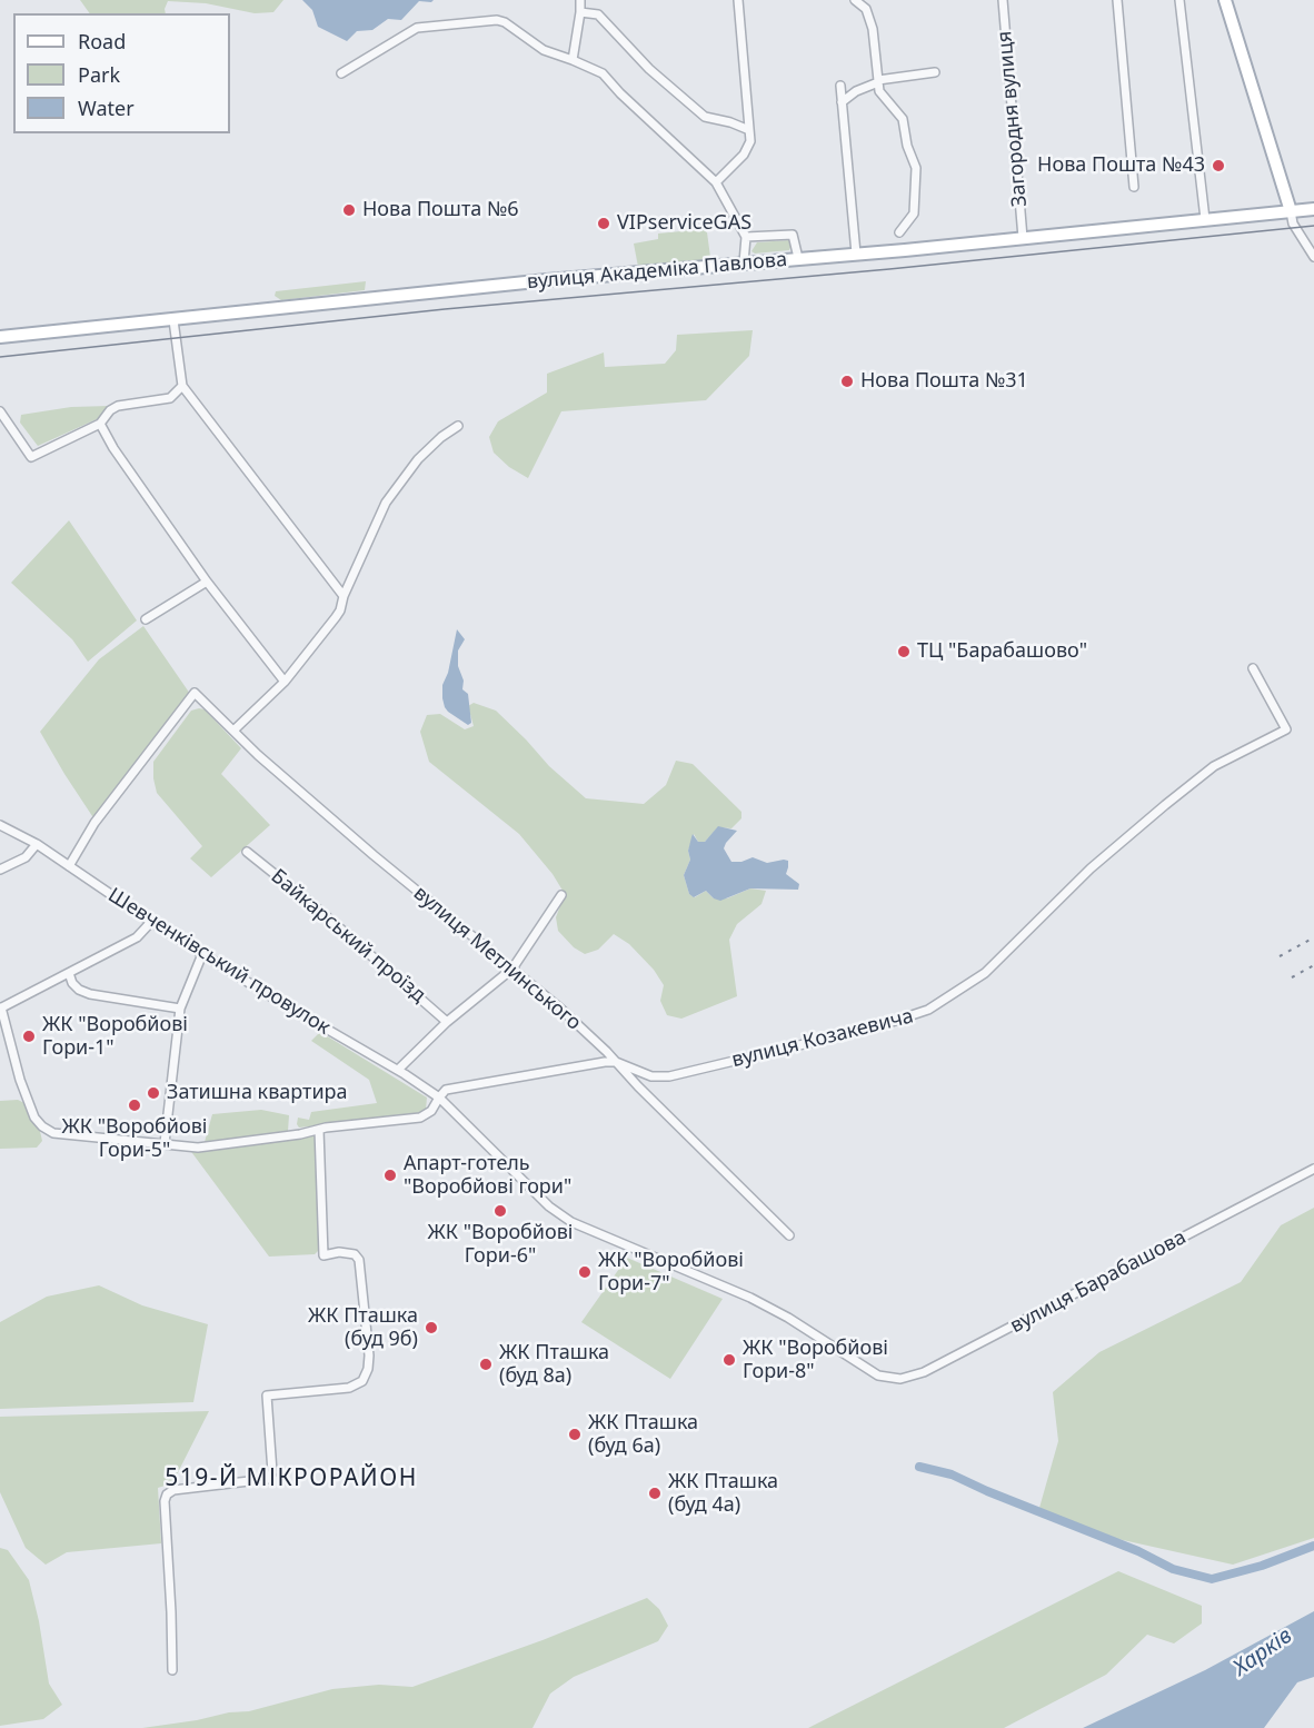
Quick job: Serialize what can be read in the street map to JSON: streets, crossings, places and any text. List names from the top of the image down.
{
  "streets": {
    "main road": ["вулиця Академіка Павлова"],
    "street": [
      "Загородня вулиця",
      "Байкарський проїзд",
      "вулиця Метлинського",
      "Шевченківський провулок",
      "вулиця Козакевича",
      "вулиця Барабашова"
    ]
  },
  "crossings": [
    ["Загородня вулиця", "вулиця Академіка Павлова"],
    ["вулиця Метлинського", "Шевченківський провулок"],
    ["вулиця Метлинського", "вулиця Козакевича"],
    ["Шевченківський провулок", "вулиця Козакевича"],
    ["Шевченківський провулок", "вулиця Барабашова"]
  ],
  "districts": ["519-Й МІКРОРАЙОН"],
  "water": ["Харків"],
  "places": [
    "Нова Пошта №43",
    "Нова Пошта №6",
    "VIPserviceGAS",
    "Нова Пошта №31",
    "ТЦ \"Барабашово\"",
    "ЖК \"Воробйові Гори-1\"",
    "Затишна квартира",
    "ЖК \"Воробйові Гори-5\"",
    "Апарт-готель \"Воробйові гори\"",
    "ЖК \"Воробйові Гори-6\"",
    "ЖК \"Воробйові Гори-7\"",
    "ЖК Пташка (буд 9б)",
    "ЖК \"Воробйові Гори-8\"",
    "ЖК Пташка (буд 8а)",
    "ЖК Пташка (буд 6а)",
    "ЖК Пташка (буд 4а)"
  ],
  "legend": ["Road", "Park", "Water"]
}
